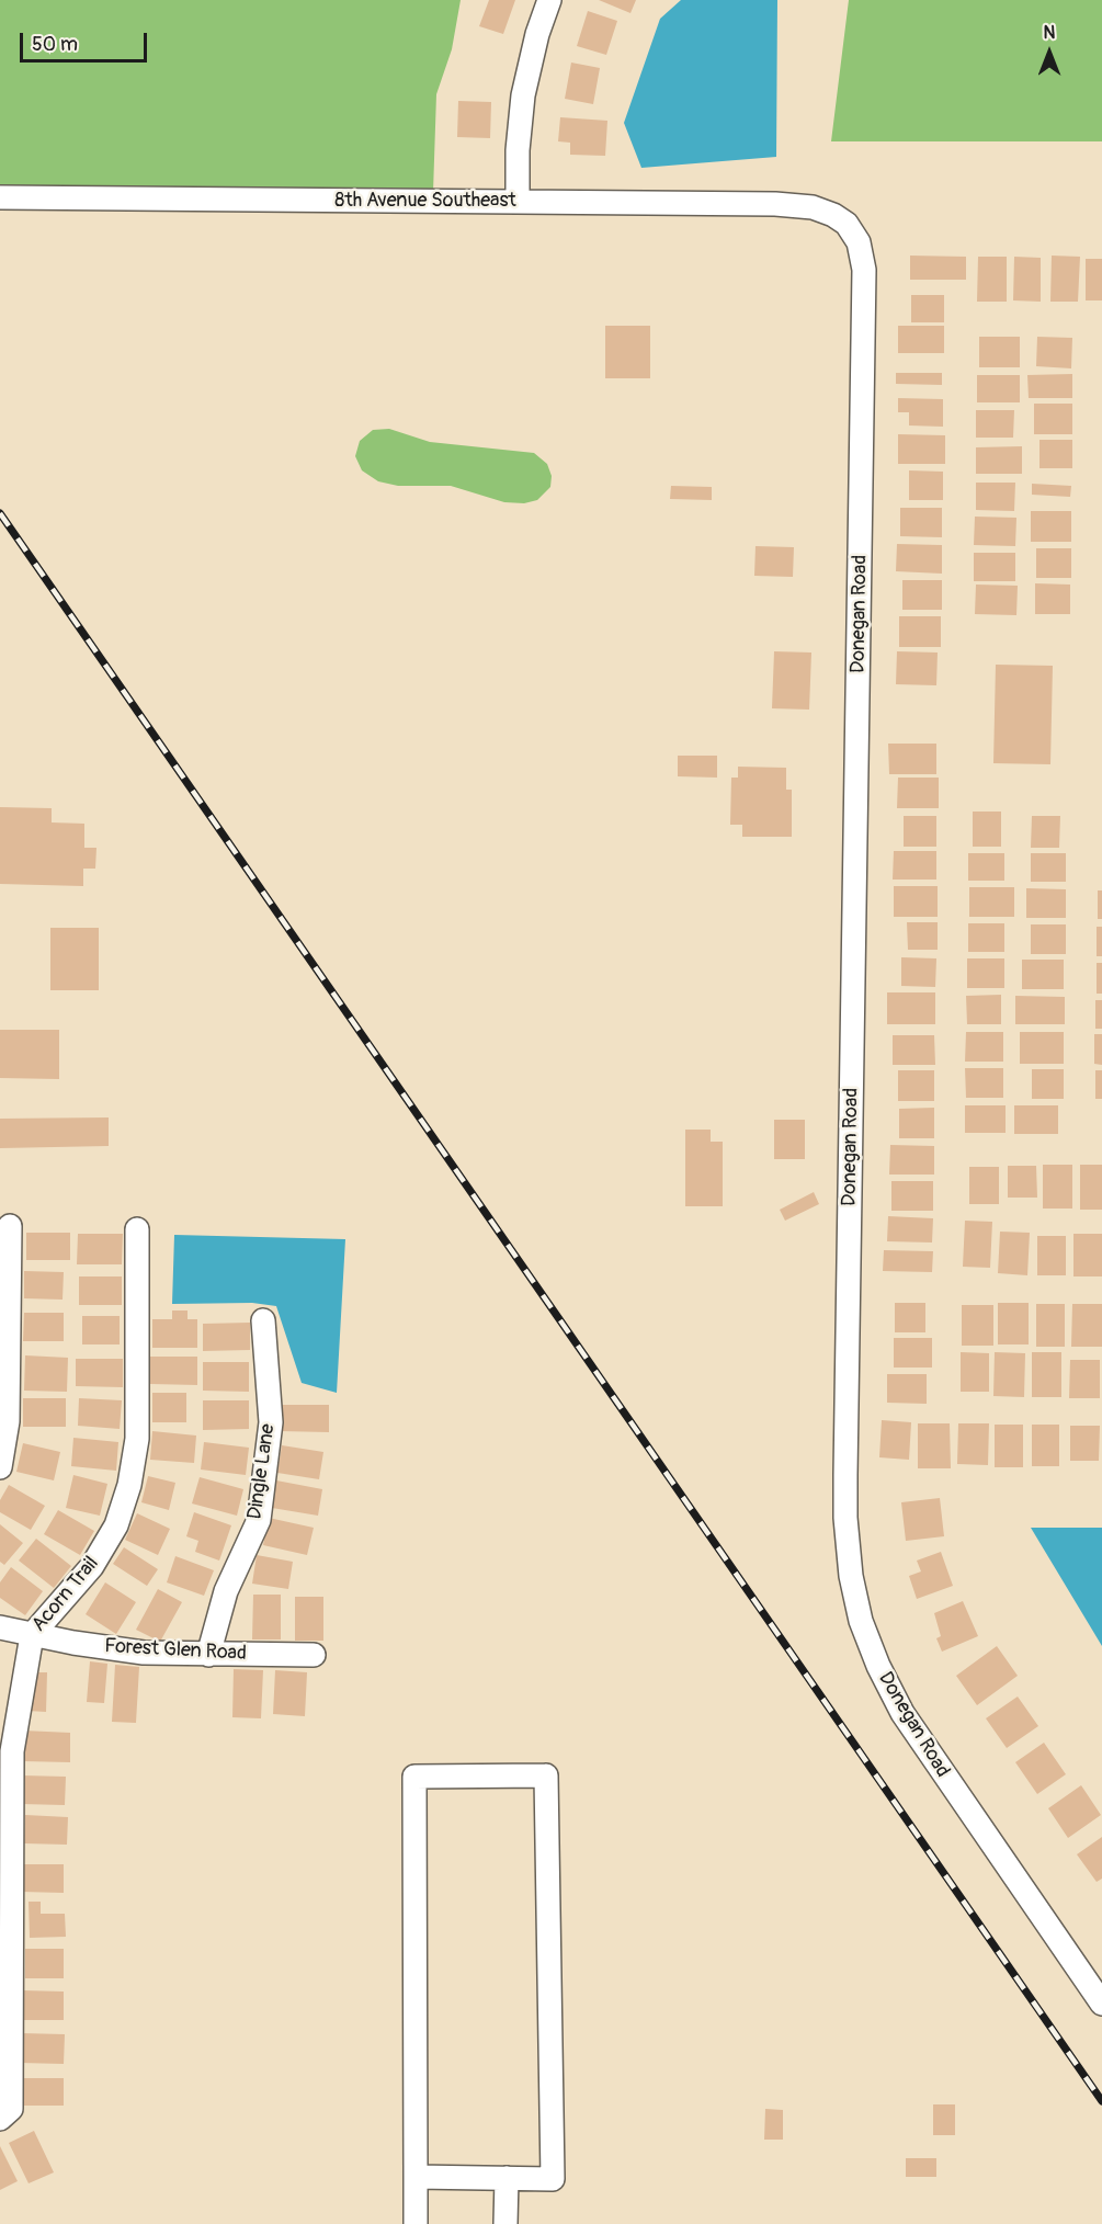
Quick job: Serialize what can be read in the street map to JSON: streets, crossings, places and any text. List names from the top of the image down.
{
  "streets": {
    "street": [
      "8th Avenue Southeast",
      "Donegan Road",
      "Dingle Lane",
      "Acorn Trail",
      "Forest Glen Road"
    ]
  },
  "crossings": [
    ["8th Avenue Southeast", "Donegan Road"],
    ["Dingle Lane", "Forest Glen Road"],
    ["Acorn Trail", "Forest Glen Road"]
  ],
  "scale_bar": "50 m",
  "north": "top"
}
